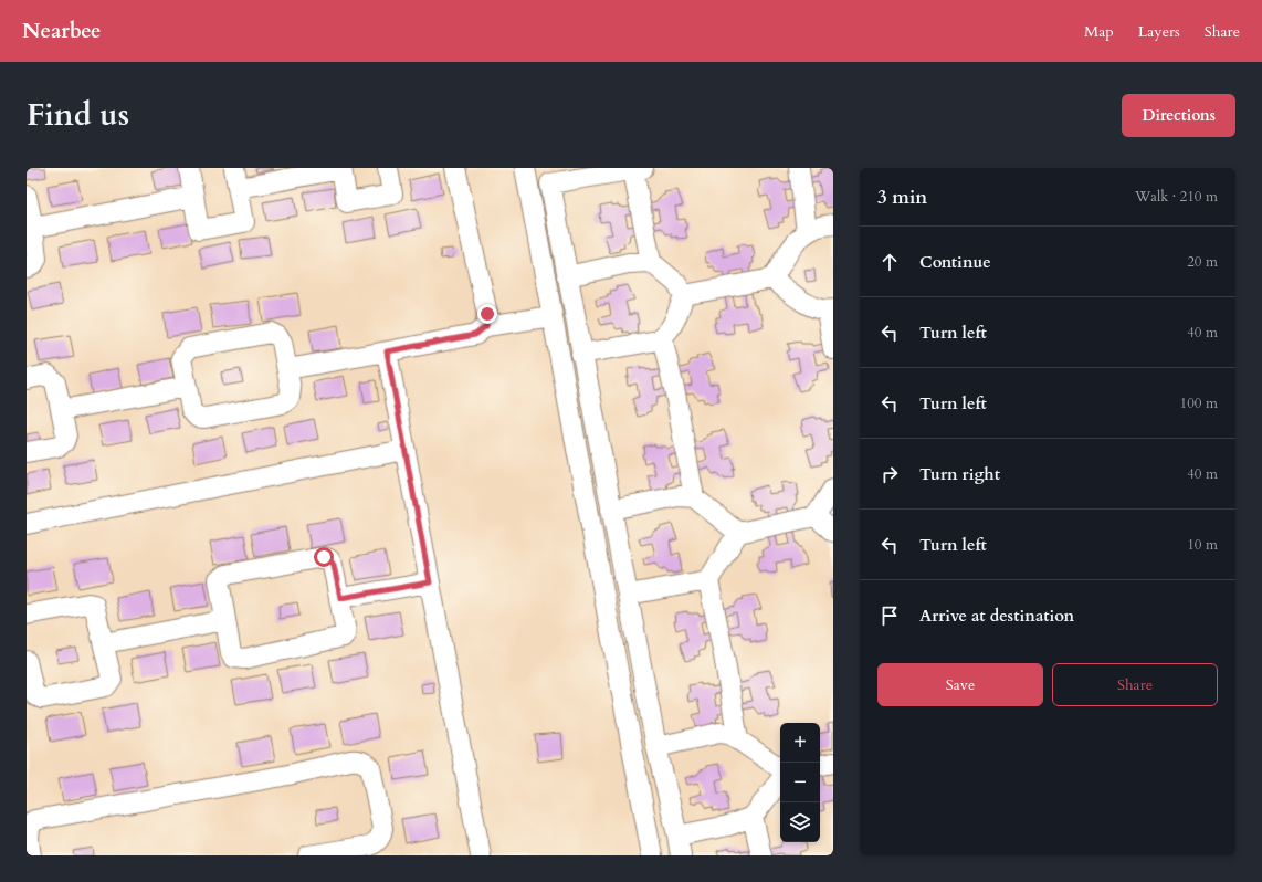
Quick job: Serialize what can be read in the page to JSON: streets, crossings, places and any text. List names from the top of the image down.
{
  "page": {
    "header": "Nearbee",
    "nav": ["Map", "Layers", "Share"],
    "title": "Find us",
    "buttons": [
      "Directions",
      ["Save", "Share"]
    ],
    "heading": ["3 min", "Walk · 210 m"],
    "list": [
      ["Continue", "20 m"],
      ["Turn left", "40 m"],
      ["Turn left", "100 m"],
      ["Turn right", "40 m"],
      ["Turn left", "10 m"],
      "Arrive at destination"
    ],
    "map_buttons": ["+", "−"]
  }
}
